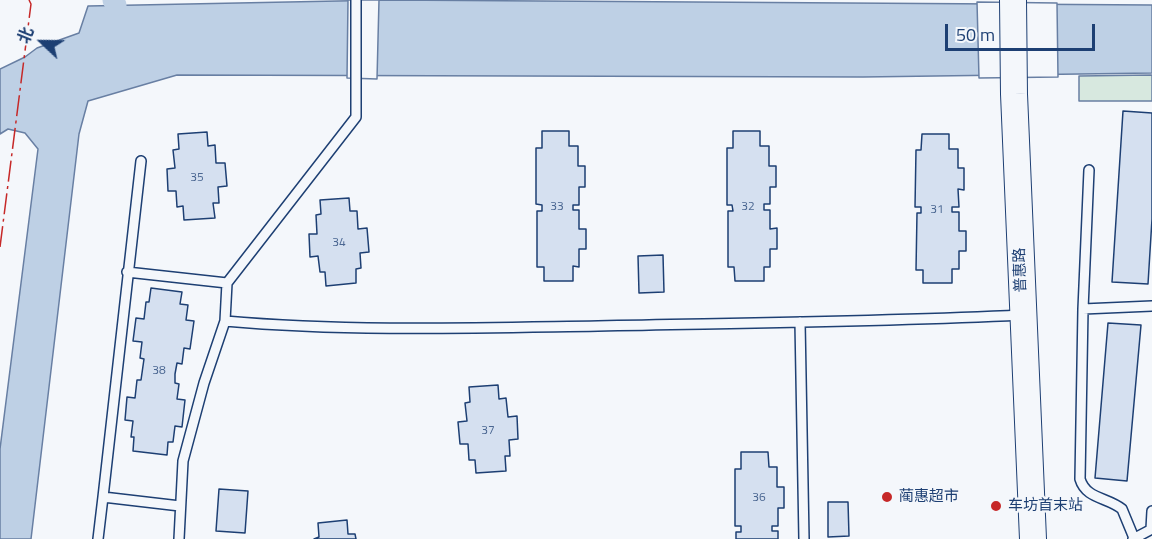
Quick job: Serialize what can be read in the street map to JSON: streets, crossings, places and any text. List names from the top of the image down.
{
  "streets": {
    "main road": ["普惠路"]
  },
  "places": ["蔺惠超市", "车坊首末站"],
  "house_numbers": [
    "35",
    "33",
    "32",
    "31",
    "34",
    "38",
    "37",
    "36"
  ],
  "scale_bar": "50 m",
  "north": "left"
}
